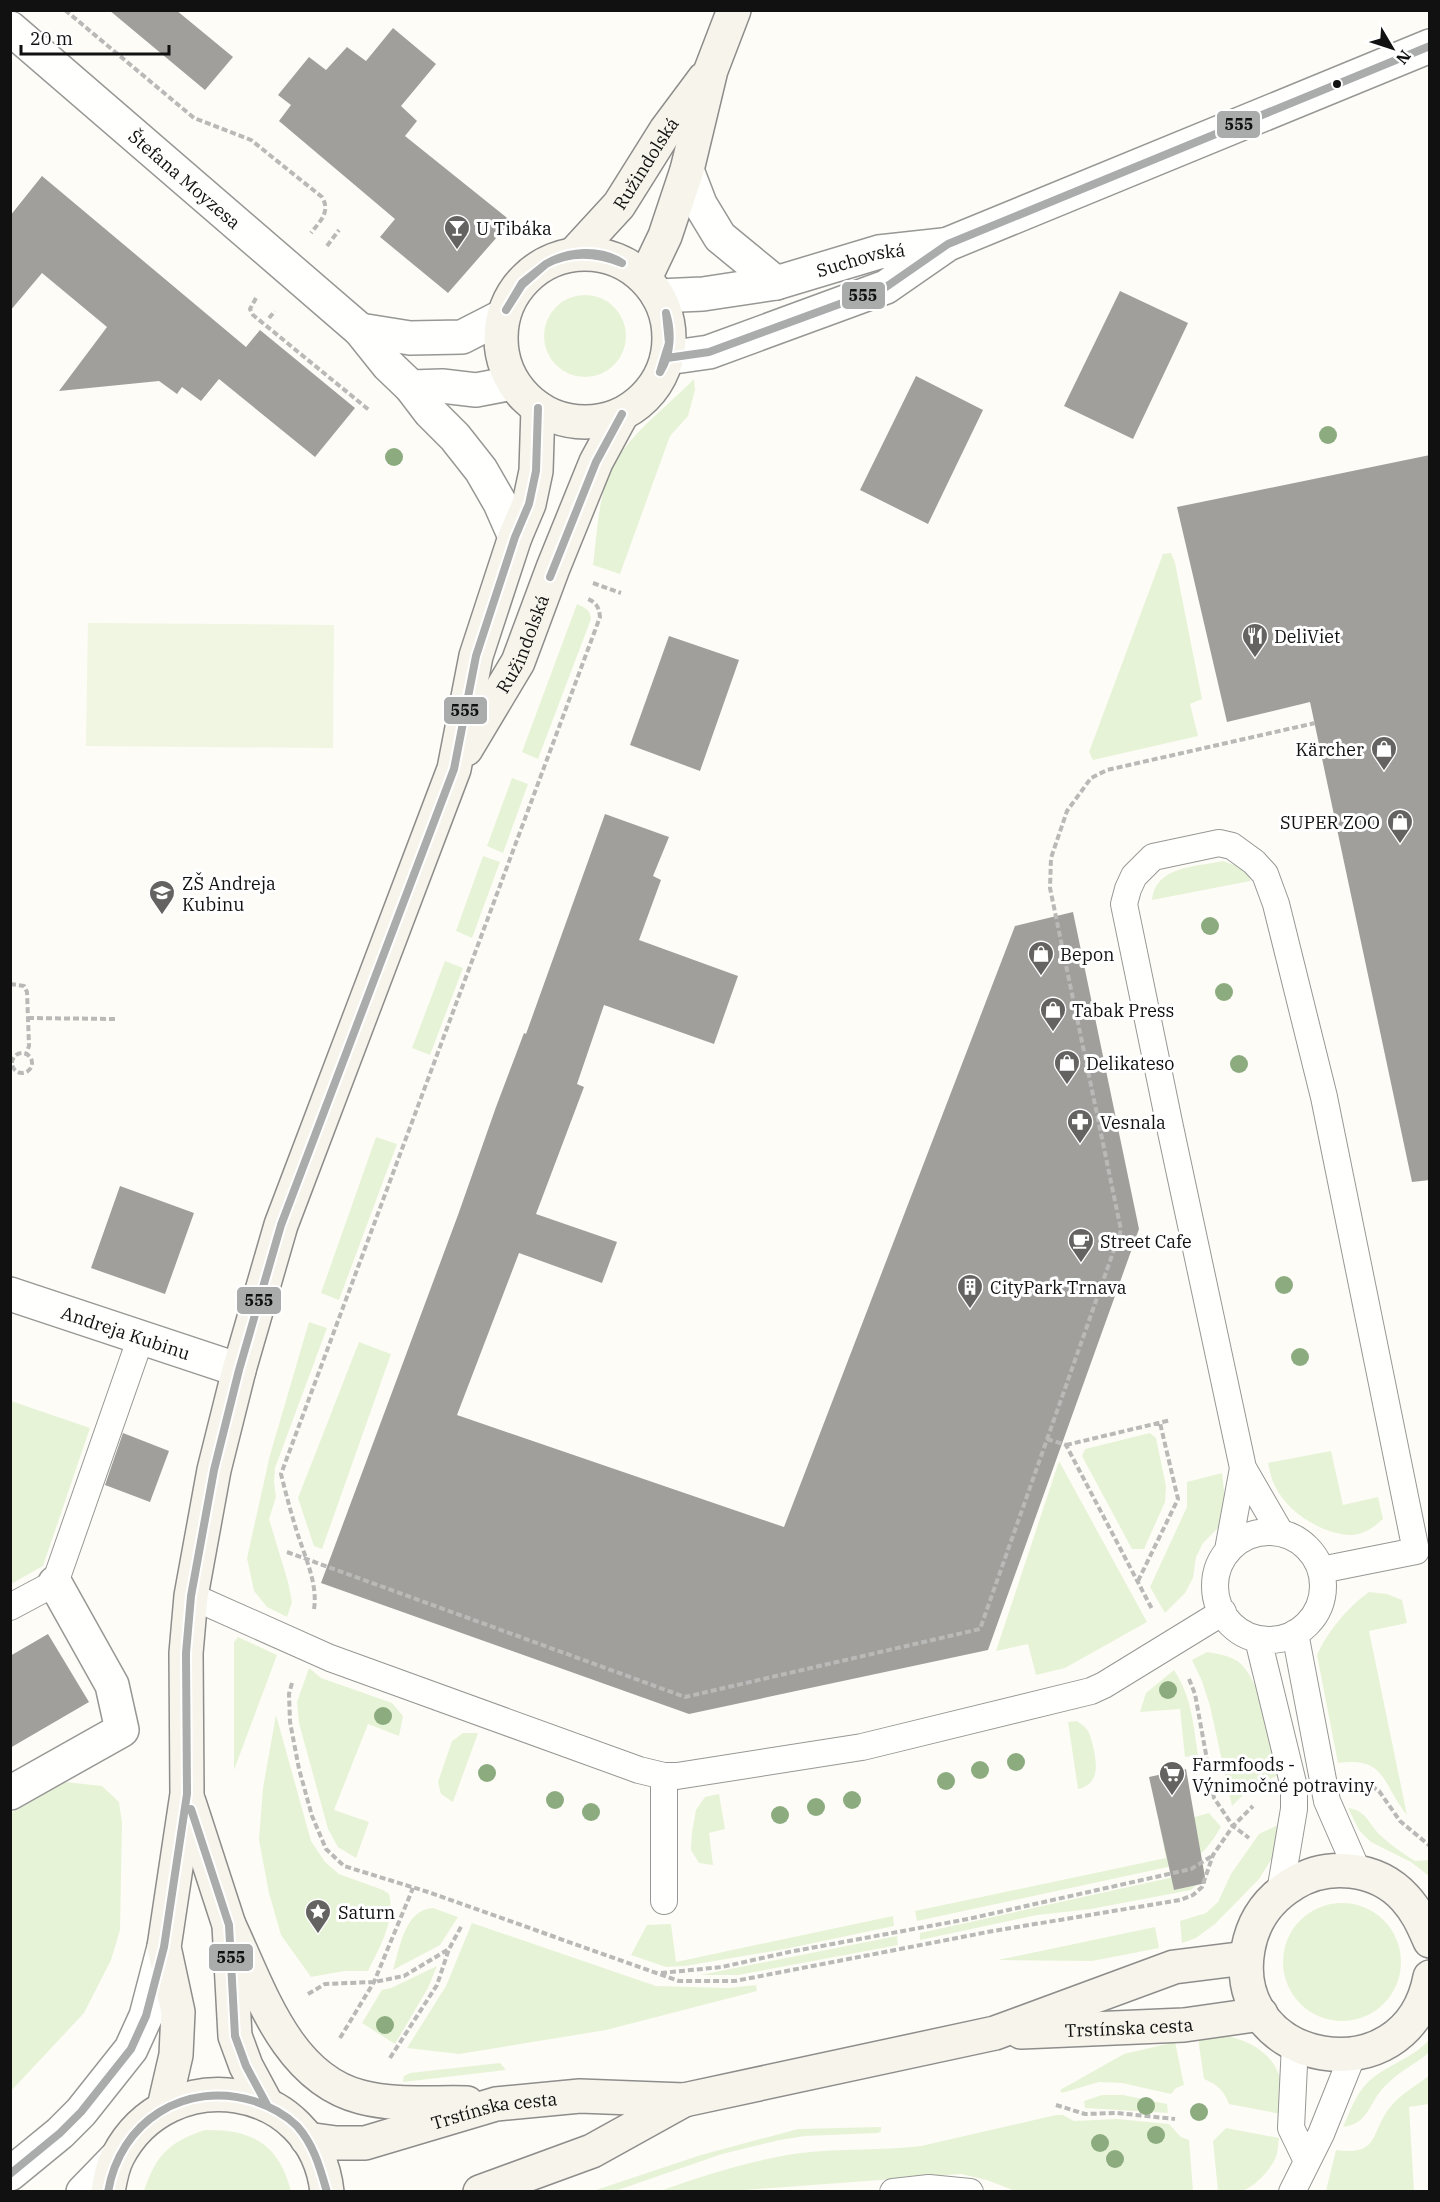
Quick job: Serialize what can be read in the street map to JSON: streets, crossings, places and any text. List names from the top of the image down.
{
  "streets": {
    "main road": ["Ružindolská", "Trstínska cesta"],
    "street": ["Štefana Moyzesa", "Suchovská", "Andreja Kubinu"]
  },
  "crossings": [
    ["Ružindolská", "Štefana Moyzesa"],
    ["Ružindolská", "Suchovská"],
    ["Ružindolská", "Andreja Kubinu"]
  ],
  "places": {
    "bar": ["U Tibáka"],
    "restaurant": ["DeliViet"],
    "shop": [
      "Kärcher",
      "SUPER ZOO",
      "Bepon",
      "Tabak Press",
      "Delikateso"
    ],
    "school or university": ["ZŠ Andreja Kubinu"],
    "pharmacy": ["Vesnala"],
    "cafe": ["Street Cafe"],
    "building": ["CityPark Trnava"],
    "supermarket": ["Farmfoods - Výnimočné potraviny"],
    "place": ["Saturn"]
  },
  "lines": ["transit line 555"],
  "scale_bar": "20 m",
  "north": "bottom right"
}
